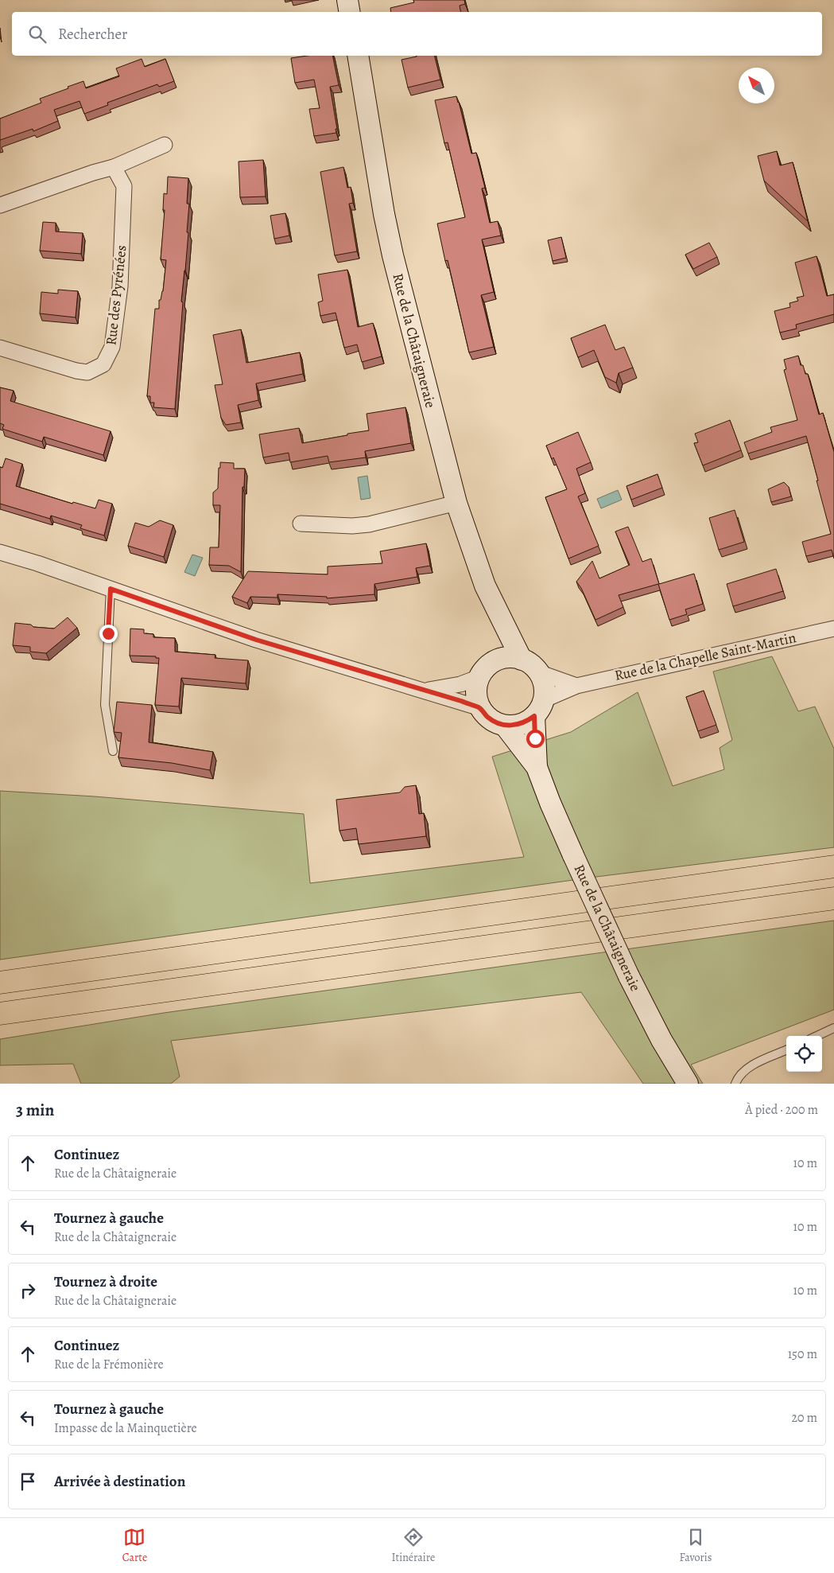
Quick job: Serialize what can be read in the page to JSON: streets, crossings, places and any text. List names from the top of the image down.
{
  "streets": {
    "street": ["Rue des Pyrénées", "Rue de la Châtaigneraie", "Rue de la Chapelle Saint-Martin"]
  },
  "crossings": [
    ["Rue de la Châtaigneraie", "Rue de la Chapelle Saint-Martin"]
  ],
  "north": "top left",
  "page": {
    "search": "Rechercher",
    "heading": ["3 min", "À pied · 200 m"],
    "list": [
      ["Continuez", "Rue de la Châtaigneraie", "10 m"],
      ["Tournez à gauche", "Rue de la Châtaigneraie", "10 m"],
      ["Tournez à droite", "Rue de la Châtaigneraie", "10 m"],
      ["Continuez", "Rue de la Frémonière", "150 m"],
      ["Tournez à gauche", "Impasse de la Mainquetière", "20 m"],
      "Arrivée à destination"
    ],
    "nav": ["Carte", "Itinéraire", "Favoris"]
  }
}
